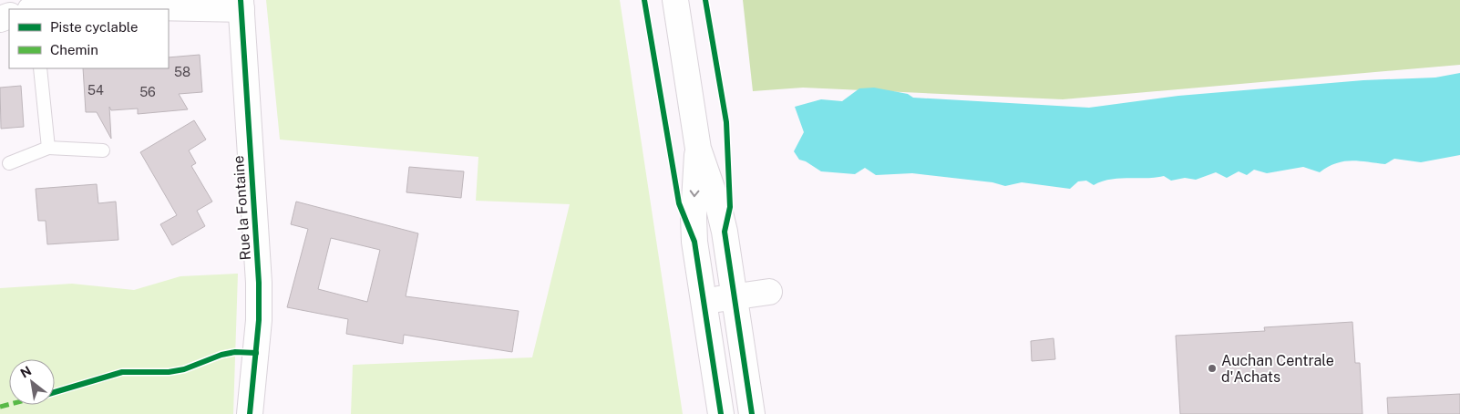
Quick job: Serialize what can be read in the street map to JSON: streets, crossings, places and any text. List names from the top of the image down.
{
  "streets": {
    "street": ["Rue la Fontaine"]
  },
  "places": ["Auchan Centrale d'Achats"],
  "house_numbers": ["58", "54", "56"],
  "legend": ["Piste cyclable", "Chemin"],
  "north": "top left"
}
